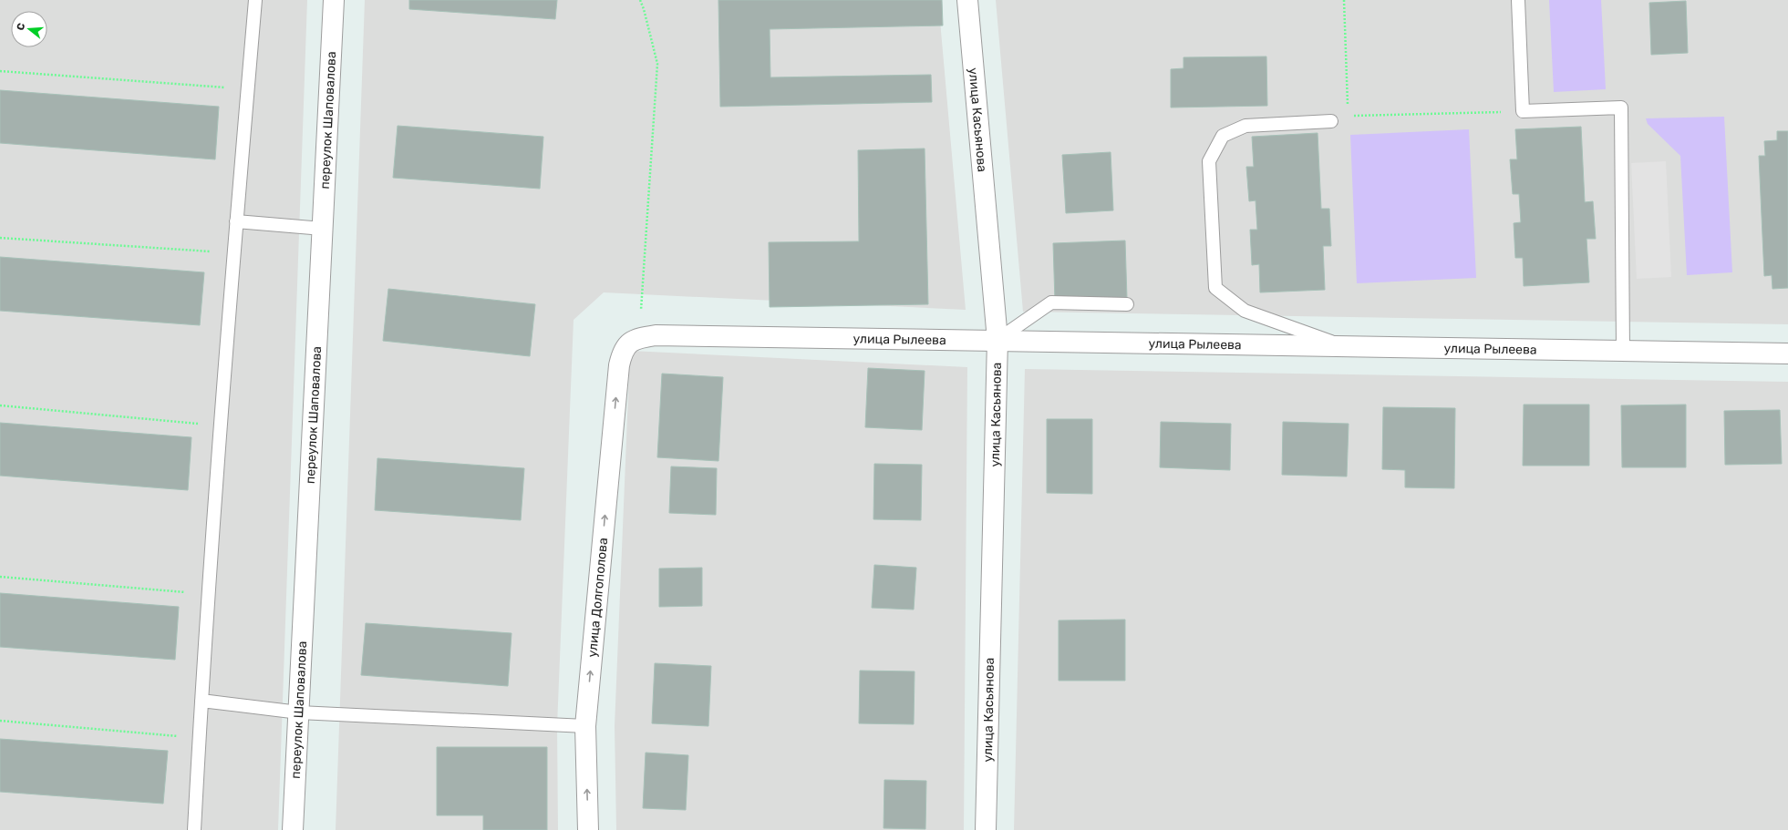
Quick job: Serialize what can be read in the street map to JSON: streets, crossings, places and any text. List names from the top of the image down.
{
  "streets": {
    "street": [
      "переулок Шаповалова",
      "улица Касьянова",
      "улица Рылеева",
      "улица Долгополова"
    ]
  },
  "crossings": [
    ["улица Касьянова", "улица Рылеева"],
    ["улица Рылеева", "улица Долгополова"]
  ],
  "one_way": ["улица Долгополова"],
  "north": "left"
}
